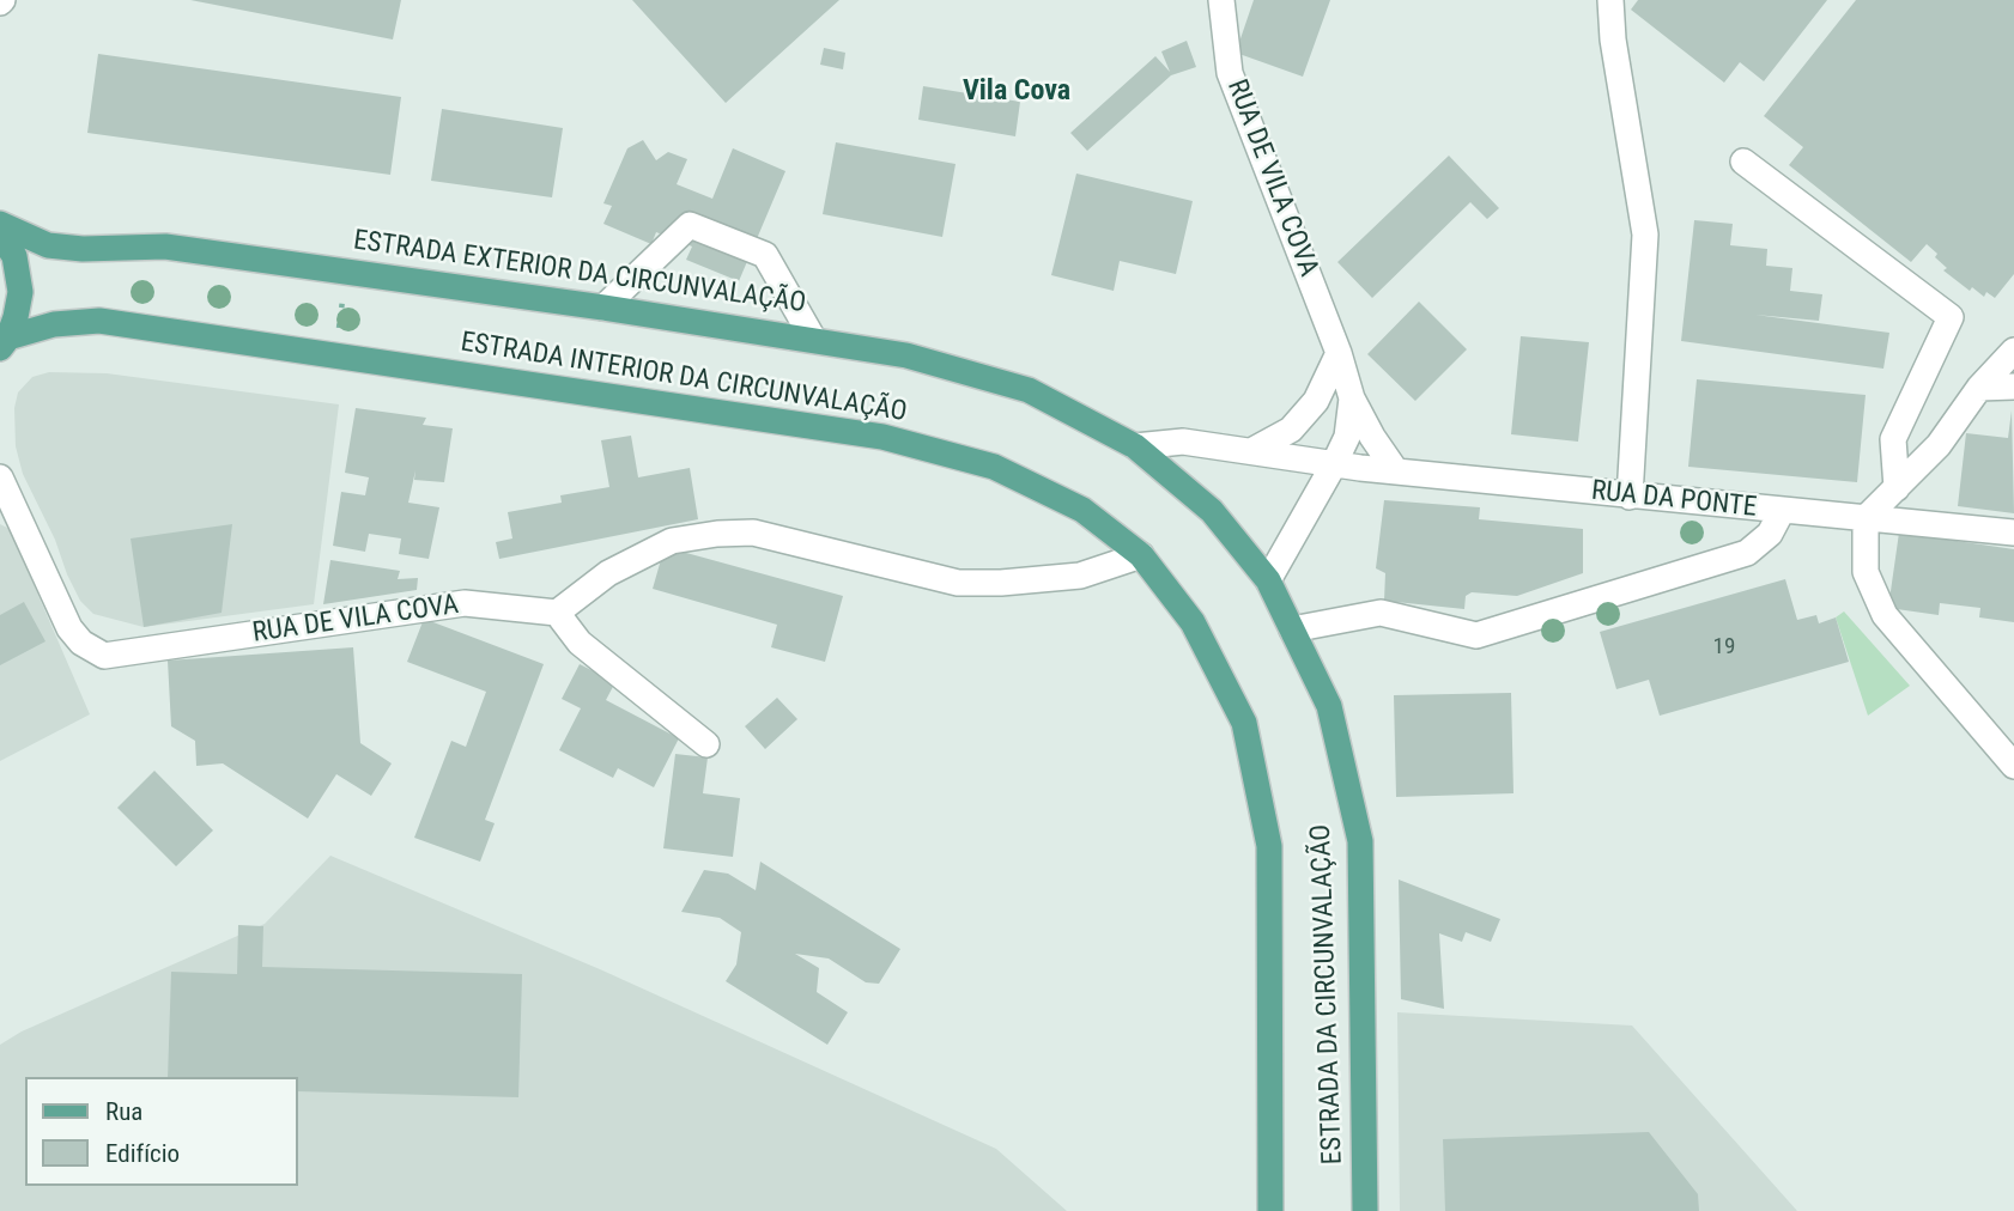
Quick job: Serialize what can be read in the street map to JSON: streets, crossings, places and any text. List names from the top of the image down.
{
  "streets": {
    "main road": ["ESTRADA EXTERIOR DA CIRCUNVALAÇÃO", "ESTRADA INTERIOR DA CIRCUNVALAÇÃO", "ESTRADA DA CIRCUNVALAÇÃO"],
    "street": ["RUA DE VILA COVA", "RUA DA PONTE"]
  },
  "crossings": [
    ["RUA DE VILA COVA", "RUA DA PONTE"],
    ["ESTRADA EXTERIOR DA CIRCUNVALAÇÃO", "RUA DA PONTE"],
    ["ESTRADA EXTERIOR DA CIRCUNVALAÇÃO", "ESTRADA DA CIRCUNVALAÇÃO"],
    ["RUA DA PONTE", "ESTRADA DA CIRCUNVALAÇÃO"]
  ],
  "districts": ["Vila Cova"],
  "house_numbers": ["19"],
  "legend": ["Rua", "Edifício"]
}
